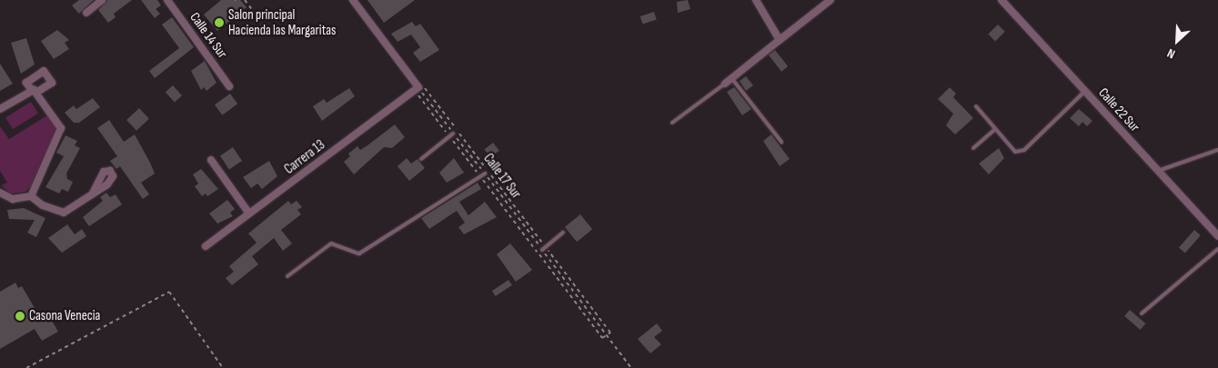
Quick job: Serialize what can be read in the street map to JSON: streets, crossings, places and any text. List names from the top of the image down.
{
  "streets": {
    "street": ["Calle 14 Sur", "Calle 22 Sur", "Carrera 13"],
    "path": ["Calle 17 Sur"]
  },
  "crossings": [
    ["Carrera 13", "Calle 17 Sur"]
  ],
  "places": ["Salon principal Hacienda las Margaritas", "Casona Venecia"],
  "north": "bottom left"
}
